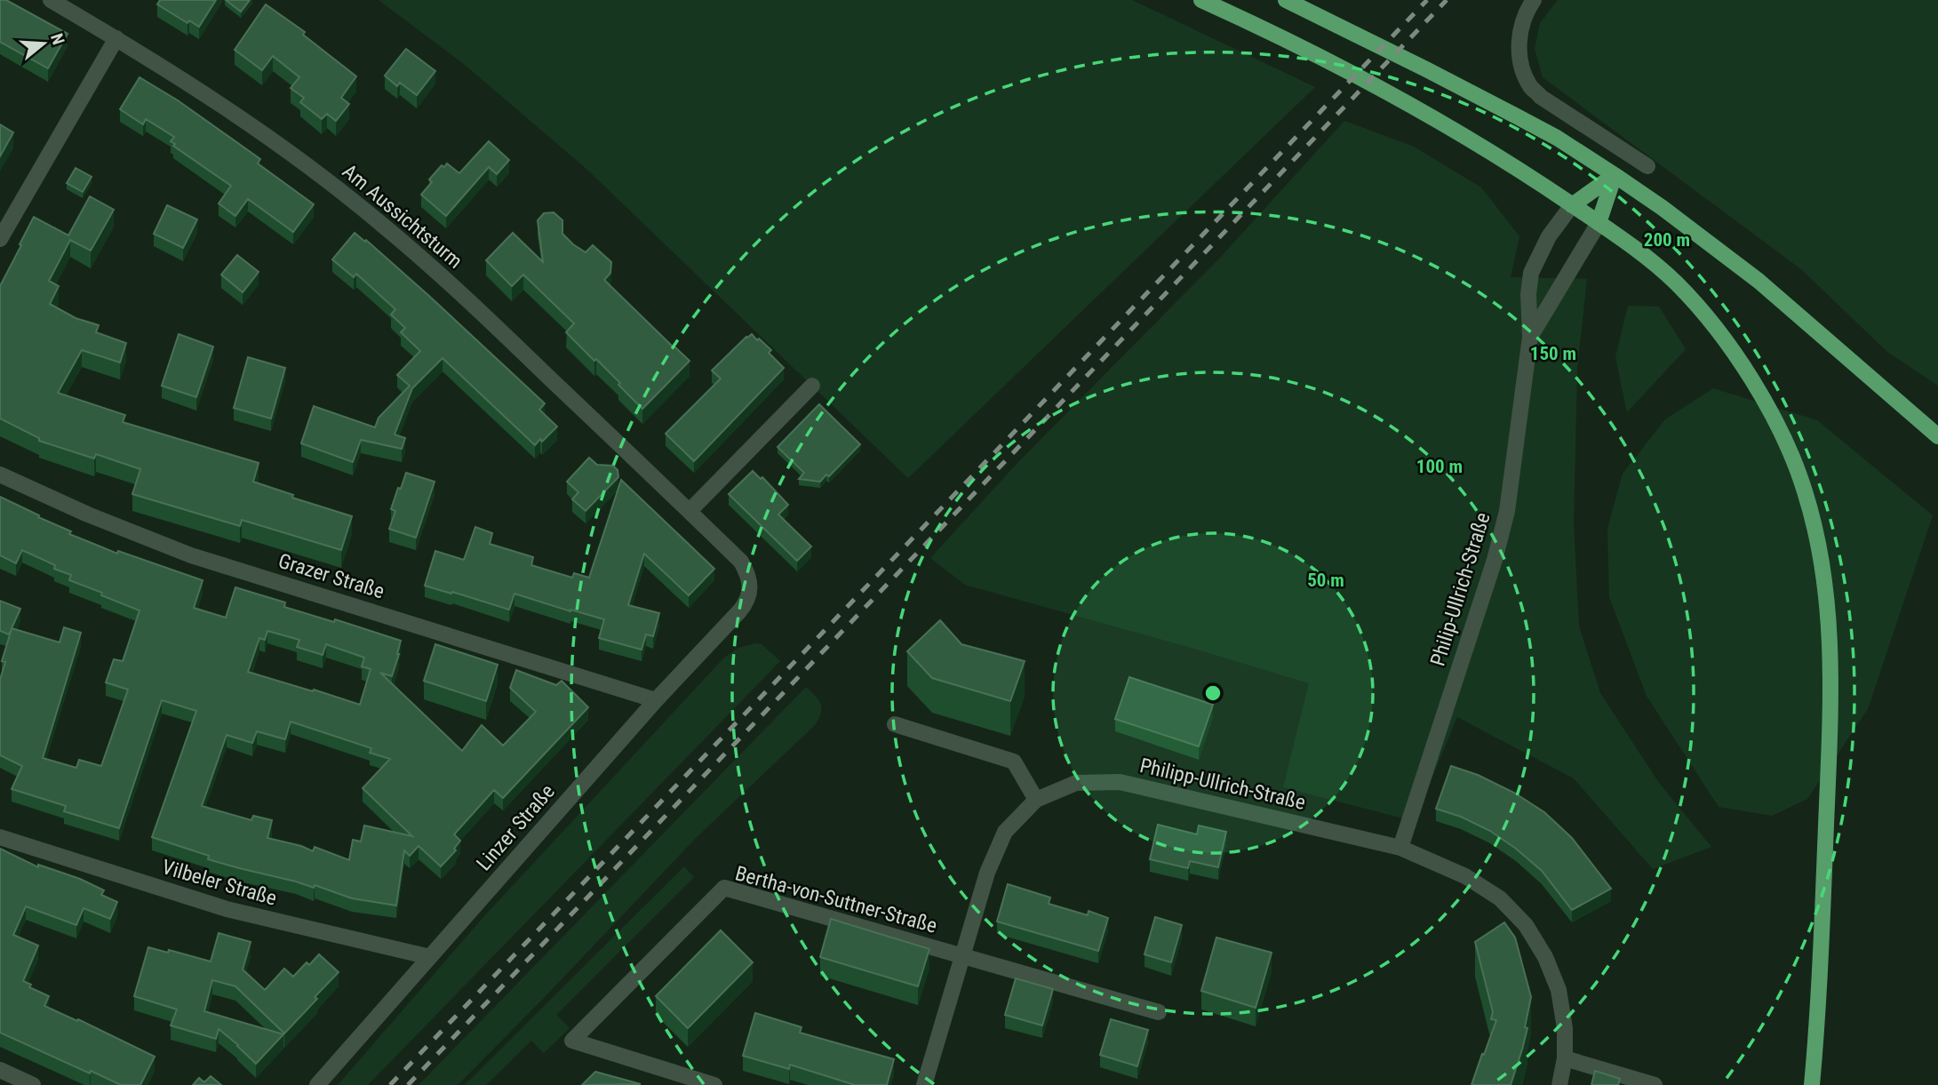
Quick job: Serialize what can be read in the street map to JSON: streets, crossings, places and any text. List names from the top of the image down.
{
  "streets": {
    "street": [
      "Am Aussichtsturm",
      "Grazer Straße",
      "Philip-Ullrich-Straße",
      "Philipp-Ullrich-Straße",
      "Linzer Straße",
      "Vilbeler Straße",
      "Bertha-von-Suttner-Straße"
    ]
  },
  "crossings": [
    ["Am Aussichtsturm", "Linzer Straße"],
    ["Grazer Straße", "Linzer Straße"],
    ["Philip-Ullrich-Straße", "Philipp-Ullrich-Straße"],
    ["Philipp-Ullrich-Straße", "Bertha-von-Suttner-Straße"],
    ["Linzer Straße", "Vilbeler Straße"]
  ],
  "north": "right",
  "rings": [
    "200 m",
    "150 m",
    "100 m",
    "50 m"
  ]
}
